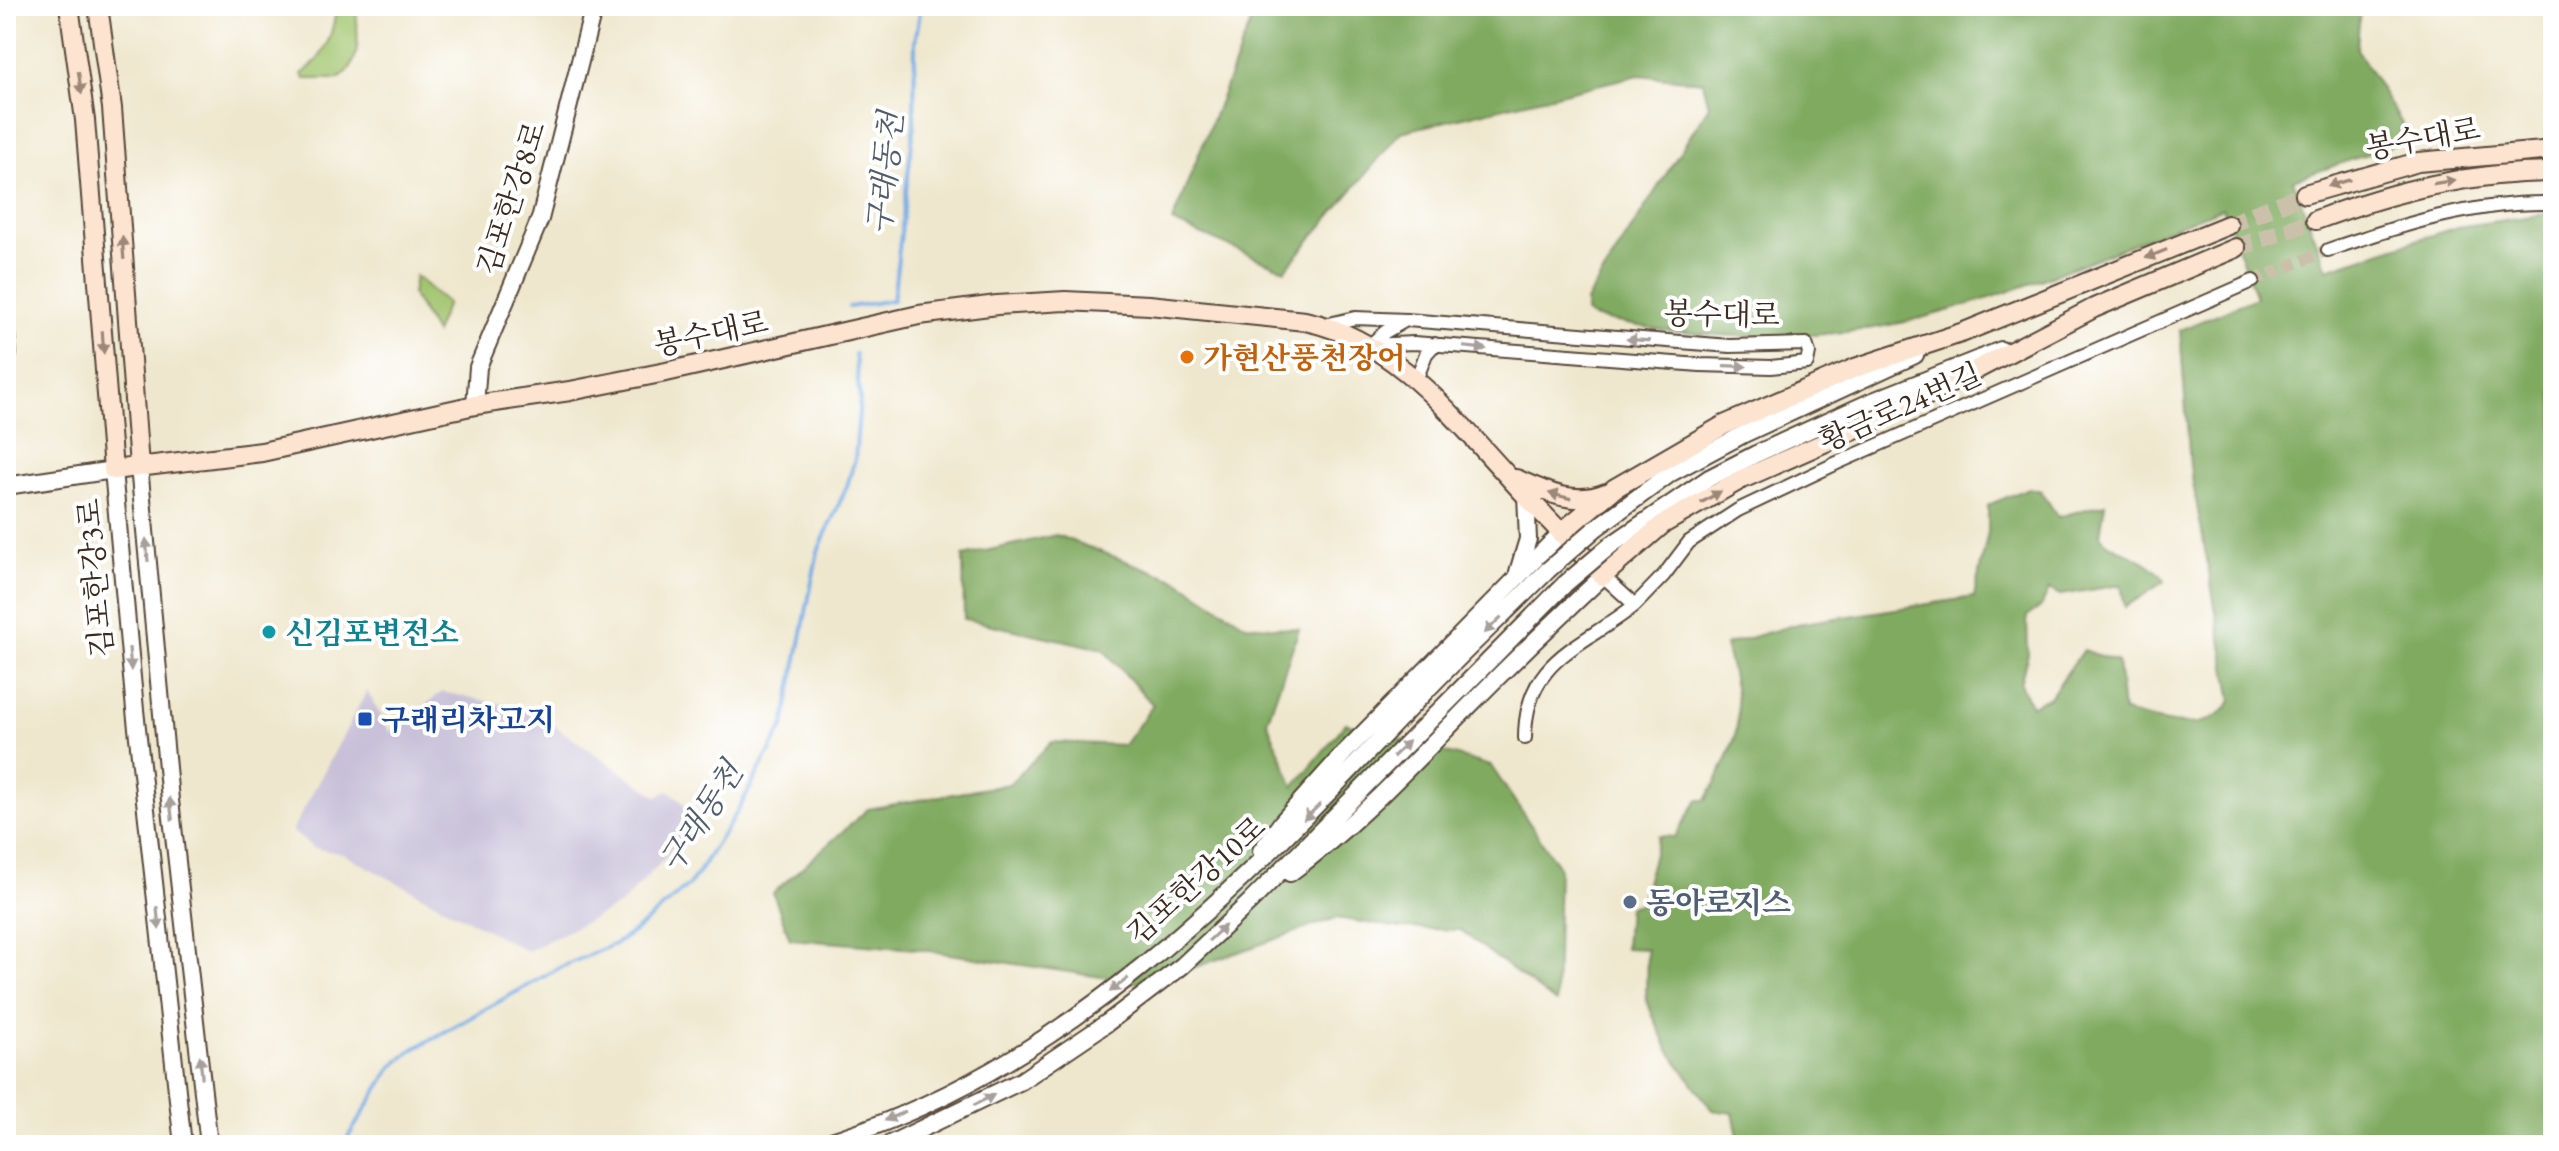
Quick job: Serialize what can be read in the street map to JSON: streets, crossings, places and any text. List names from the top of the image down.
{
  "streets": {
    "main road": ["봉수대로", "김포한강3로"],
    "street": ["김포한강8로", "황금로24번길", "김포한강10로"]
  },
  "crossings": [
    ["봉수대로", "김포한강8로"],
    ["봉수대로", "김포한강3로"]
  ],
  "water": ["구래동천"],
  "places": {
    "other": ["가현산풍천장어", "신김포변전소", "동아로지스"],
    "transit": ["구래리차고지"]
  }
}
